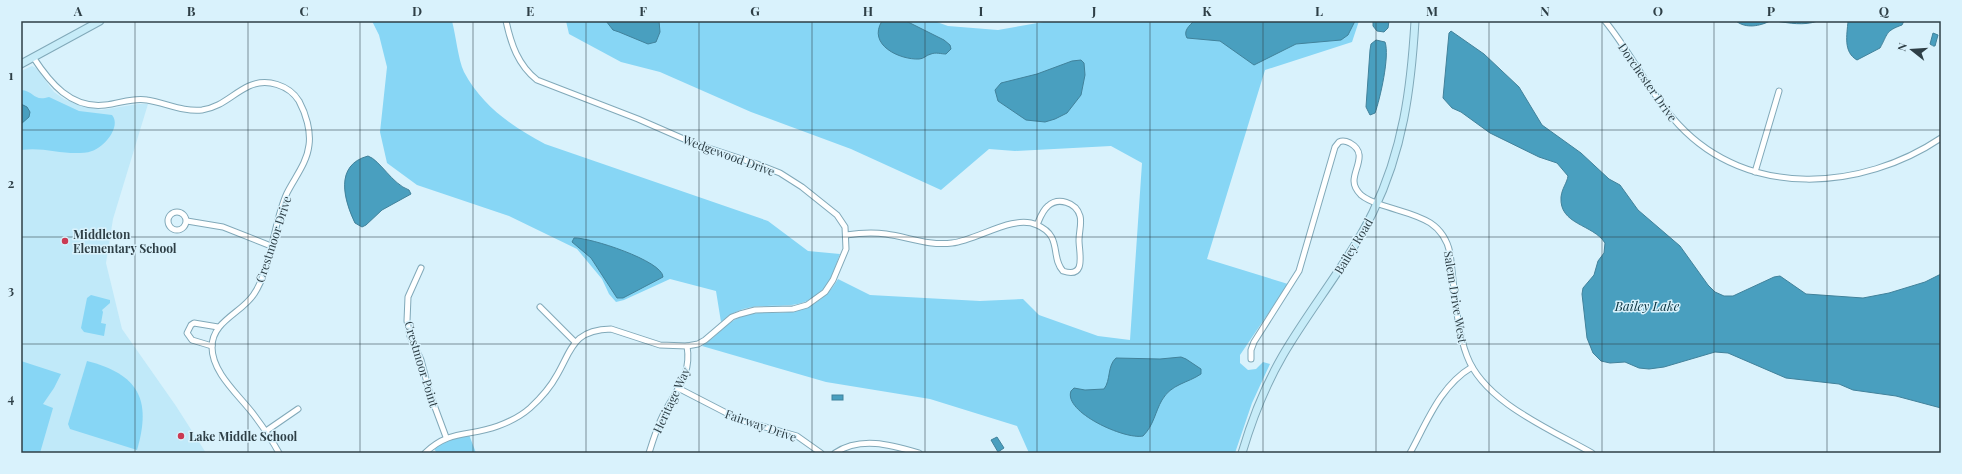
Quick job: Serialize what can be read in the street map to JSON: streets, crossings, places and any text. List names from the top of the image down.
{
  "streets": {
    "main road": ["Bailey Road"],
    "street": [
      "Dorchester Drive",
      "Wedgewood Drive",
      "Crestmoor Drive",
      "Salem Drive West",
      "Crestmoor Point",
      "Heritage Way",
      "Fairway Drive"
    ]
  },
  "crossings": [
    ["Wedgewood Drive", "Heritage Way"],
    ["Bailey Road", "Salem Drive West"],
    ["Heritage Way", "Fairway Drive"]
  ],
  "water": ["Bailey Lake"],
  "places": ["Middleton Elementary School", "Lake Middle School"],
  "north": "left",
  "grid": {
    "columns": [
      "A",
      "B",
      "C",
      "D",
      "E",
      "F",
      "G",
      "H",
      "I",
      "J",
      "K",
      "L",
      "M",
      "N",
      "O",
      "P",
      "Q"
    ],
    "rows": [
      "1",
      "2",
      "3",
      "4"
    ]
  }
}
